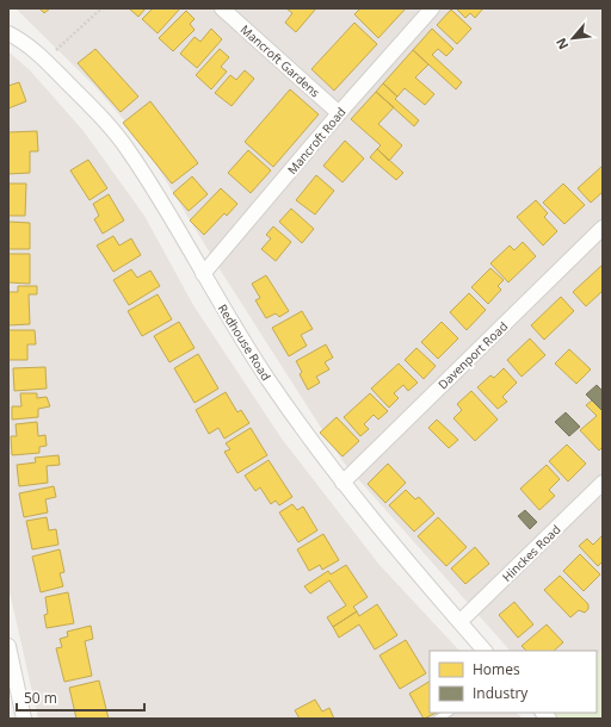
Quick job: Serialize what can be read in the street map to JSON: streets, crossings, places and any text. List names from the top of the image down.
{
  "streets": {
    "street": [
      "Mancroft Gardens",
      "Mancroft Road",
      "Redhouse Road",
      "Davenport Road",
      "Hinckes Road"
    ]
  },
  "crossings": [
    ["Mancroft Gardens", "Mancroft Road"],
    ["Mancroft Road", "Redhouse Road"],
    ["Redhouse Road", "Davenport Road"],
    ["Redhouse Road", "Hinckes Road"]
  ],
  "legend": ["Homes", "Industry"],
  "scale_bar": "50 m",
  "north": "bottom left"
}
